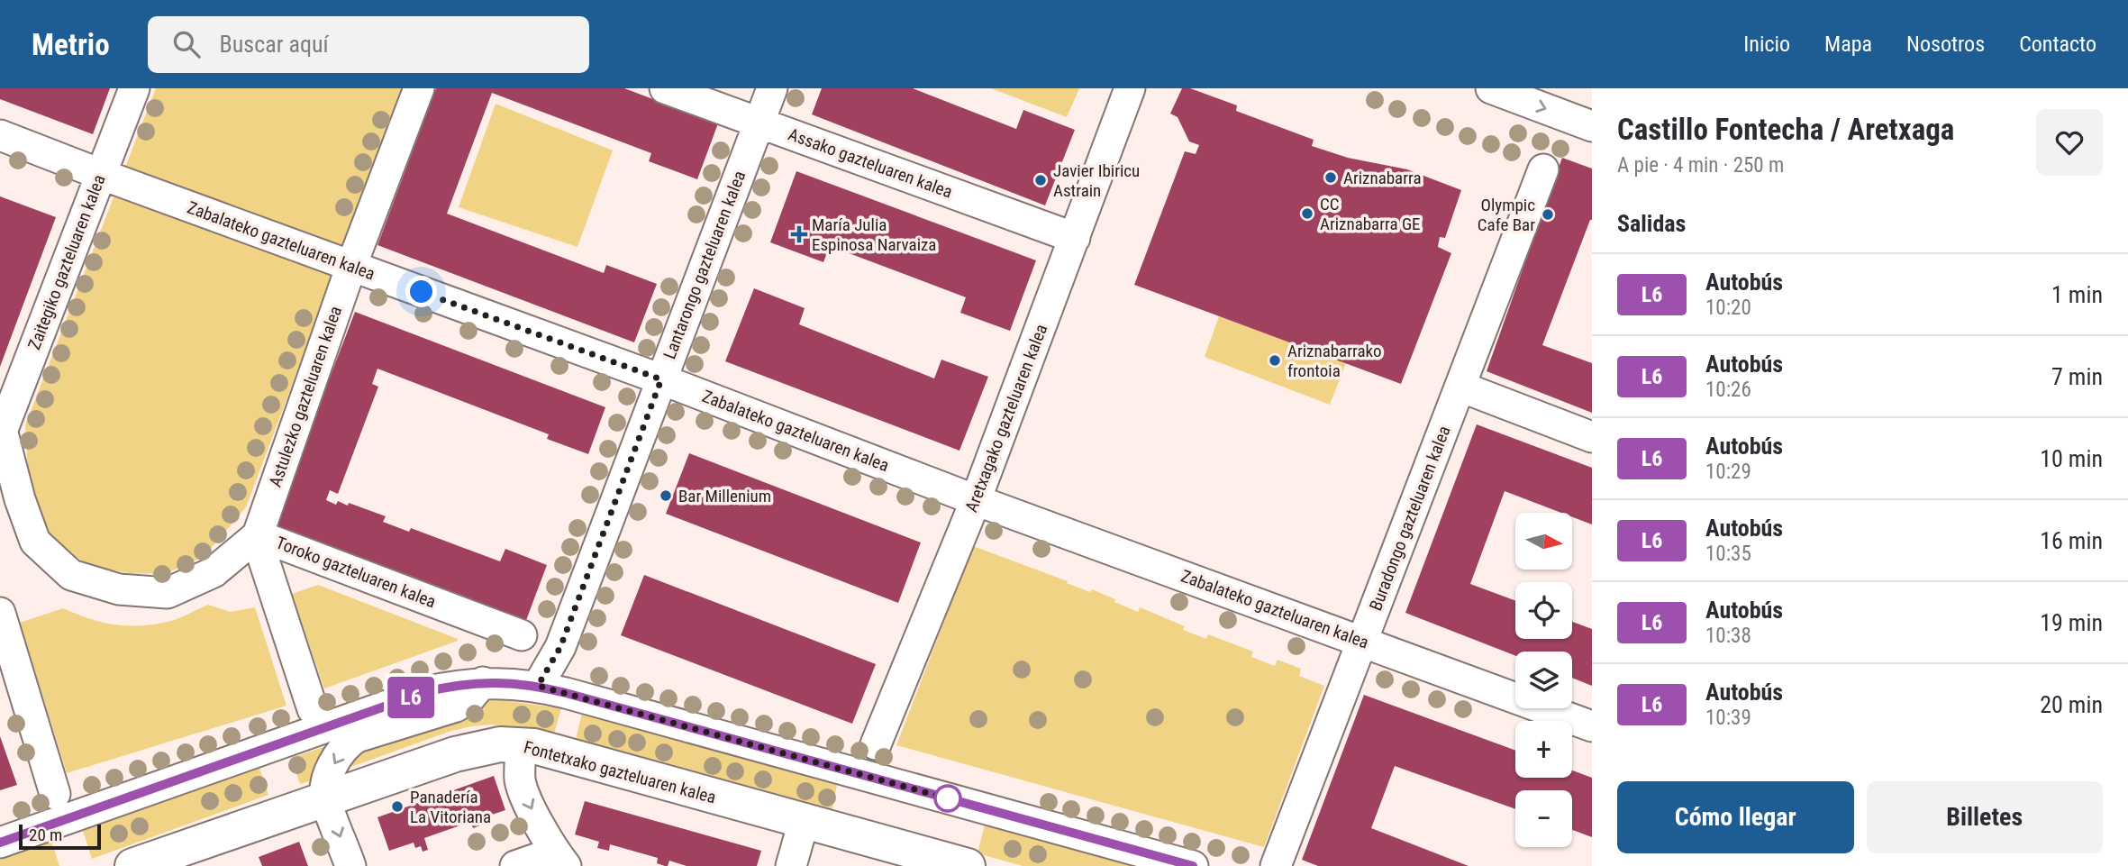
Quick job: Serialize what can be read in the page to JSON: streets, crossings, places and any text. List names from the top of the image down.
{
  "streets": {
    "main road": ["Fontetxako gazteluaren kalea"],
    "street": [
      "Assako gazteluaren kalea",
      "Zabalateko gazteluaren kalea",
      "Zaitegiko gazteluaren kalea",
      "Lantarongo gazteluaren kalea",
      "Astulezko gazteluaren kalea",
      "Aretxagako gazteluaren kalea",
      "Buradongo gazteluaren kalea",
      "Toroko gazteluaren kalea"
    ]
  },
  "crossings": [
    ["Assako gazteluaren kalea", "Lantarongo gazteluaren kalea"],
    ["Assako gazteluaren kalea", "Aretxagako gazteluaren kalea"],
    ["Zabalateko gazteluaren kalea", "Zaitegiko gazteluaren kalea"],
    ["Zabalateko gazteluaren kalea", "Lantarongo gazteluaren kalea"],
    ["Zabalateko gazteluaren kalea", "Astulezko gazteluaren kalea"],
    ["Zabalateko gazteluaren kalea", "Aretxagako gazteluaren kalea"],
    ["Zabalateko gazteluaren kalea", "Buradongo gazteluaren kalea"],
    ["Zaitegiko gazteluaren kalea", "Toroko gazteluaren kalea"],
    ["Astulezko gazteluaren kalea", "Toroko gazteluaren kalea"]
  ],
  "places": {
    "other": [
      "Ariznabarra",
      "Javier Ibiricu Astrain",
      "CC Ariznabarra GE",
      "Olympic Cafe Bar",
      "Ariznabarrako frontoia",
      "Bar Millenium",
      "Panadería La Vitoriana"
    ],
    "health": ["María Julia Espinosa Narvaiza"]
  },
  "lines": ["bus line L6"],
  "scale_bar": "20 m",
  "north": "right",
  "page": {
    "header": "Metrio",
    "search": "Buscar aquí",
    "nav": [
      "Inicio",
      "Mapa",
      "Nosotros",
      "Contacto"
    ],
    "on_map": "L6",
    "heading": [
      ["Castillo Fontecha / Aretxaga", "A pie · 4 min · 250 m"],
      "Salidas"
    ],
    "list": [
      {
        "mark": "L6",
        "name": "Autobús",
        "note": "10:20",
        "value": "1 min"
      },
      {
        "mark": "L6",
        "name": "Autobús",
        "note": "10:26",
        "value": "7 min"
      },
      {
        "mark": "L6",
        "name": "Autobús",
        "note": "10:29",
        "value": "10 min"
      },
      {
        "mark": "L6",
        "name": "Autobús",
        "note": "10:35",
        "value": "16 min"
      },
      {
        "mark": "L6",
        "name": "Autobús",
        "note": "10:38",
        "value": "19 min"
      },
      {
        "mark": "L6",
        "name": "Autobús",
        "note": "10:39",
        "value": "20 min"
      }
    ],
    "map_buttons": ["+", "−"],
    "buttons": ["Cómo llegar", "Billetes"],
    "scale": "20 m"
  }
}
